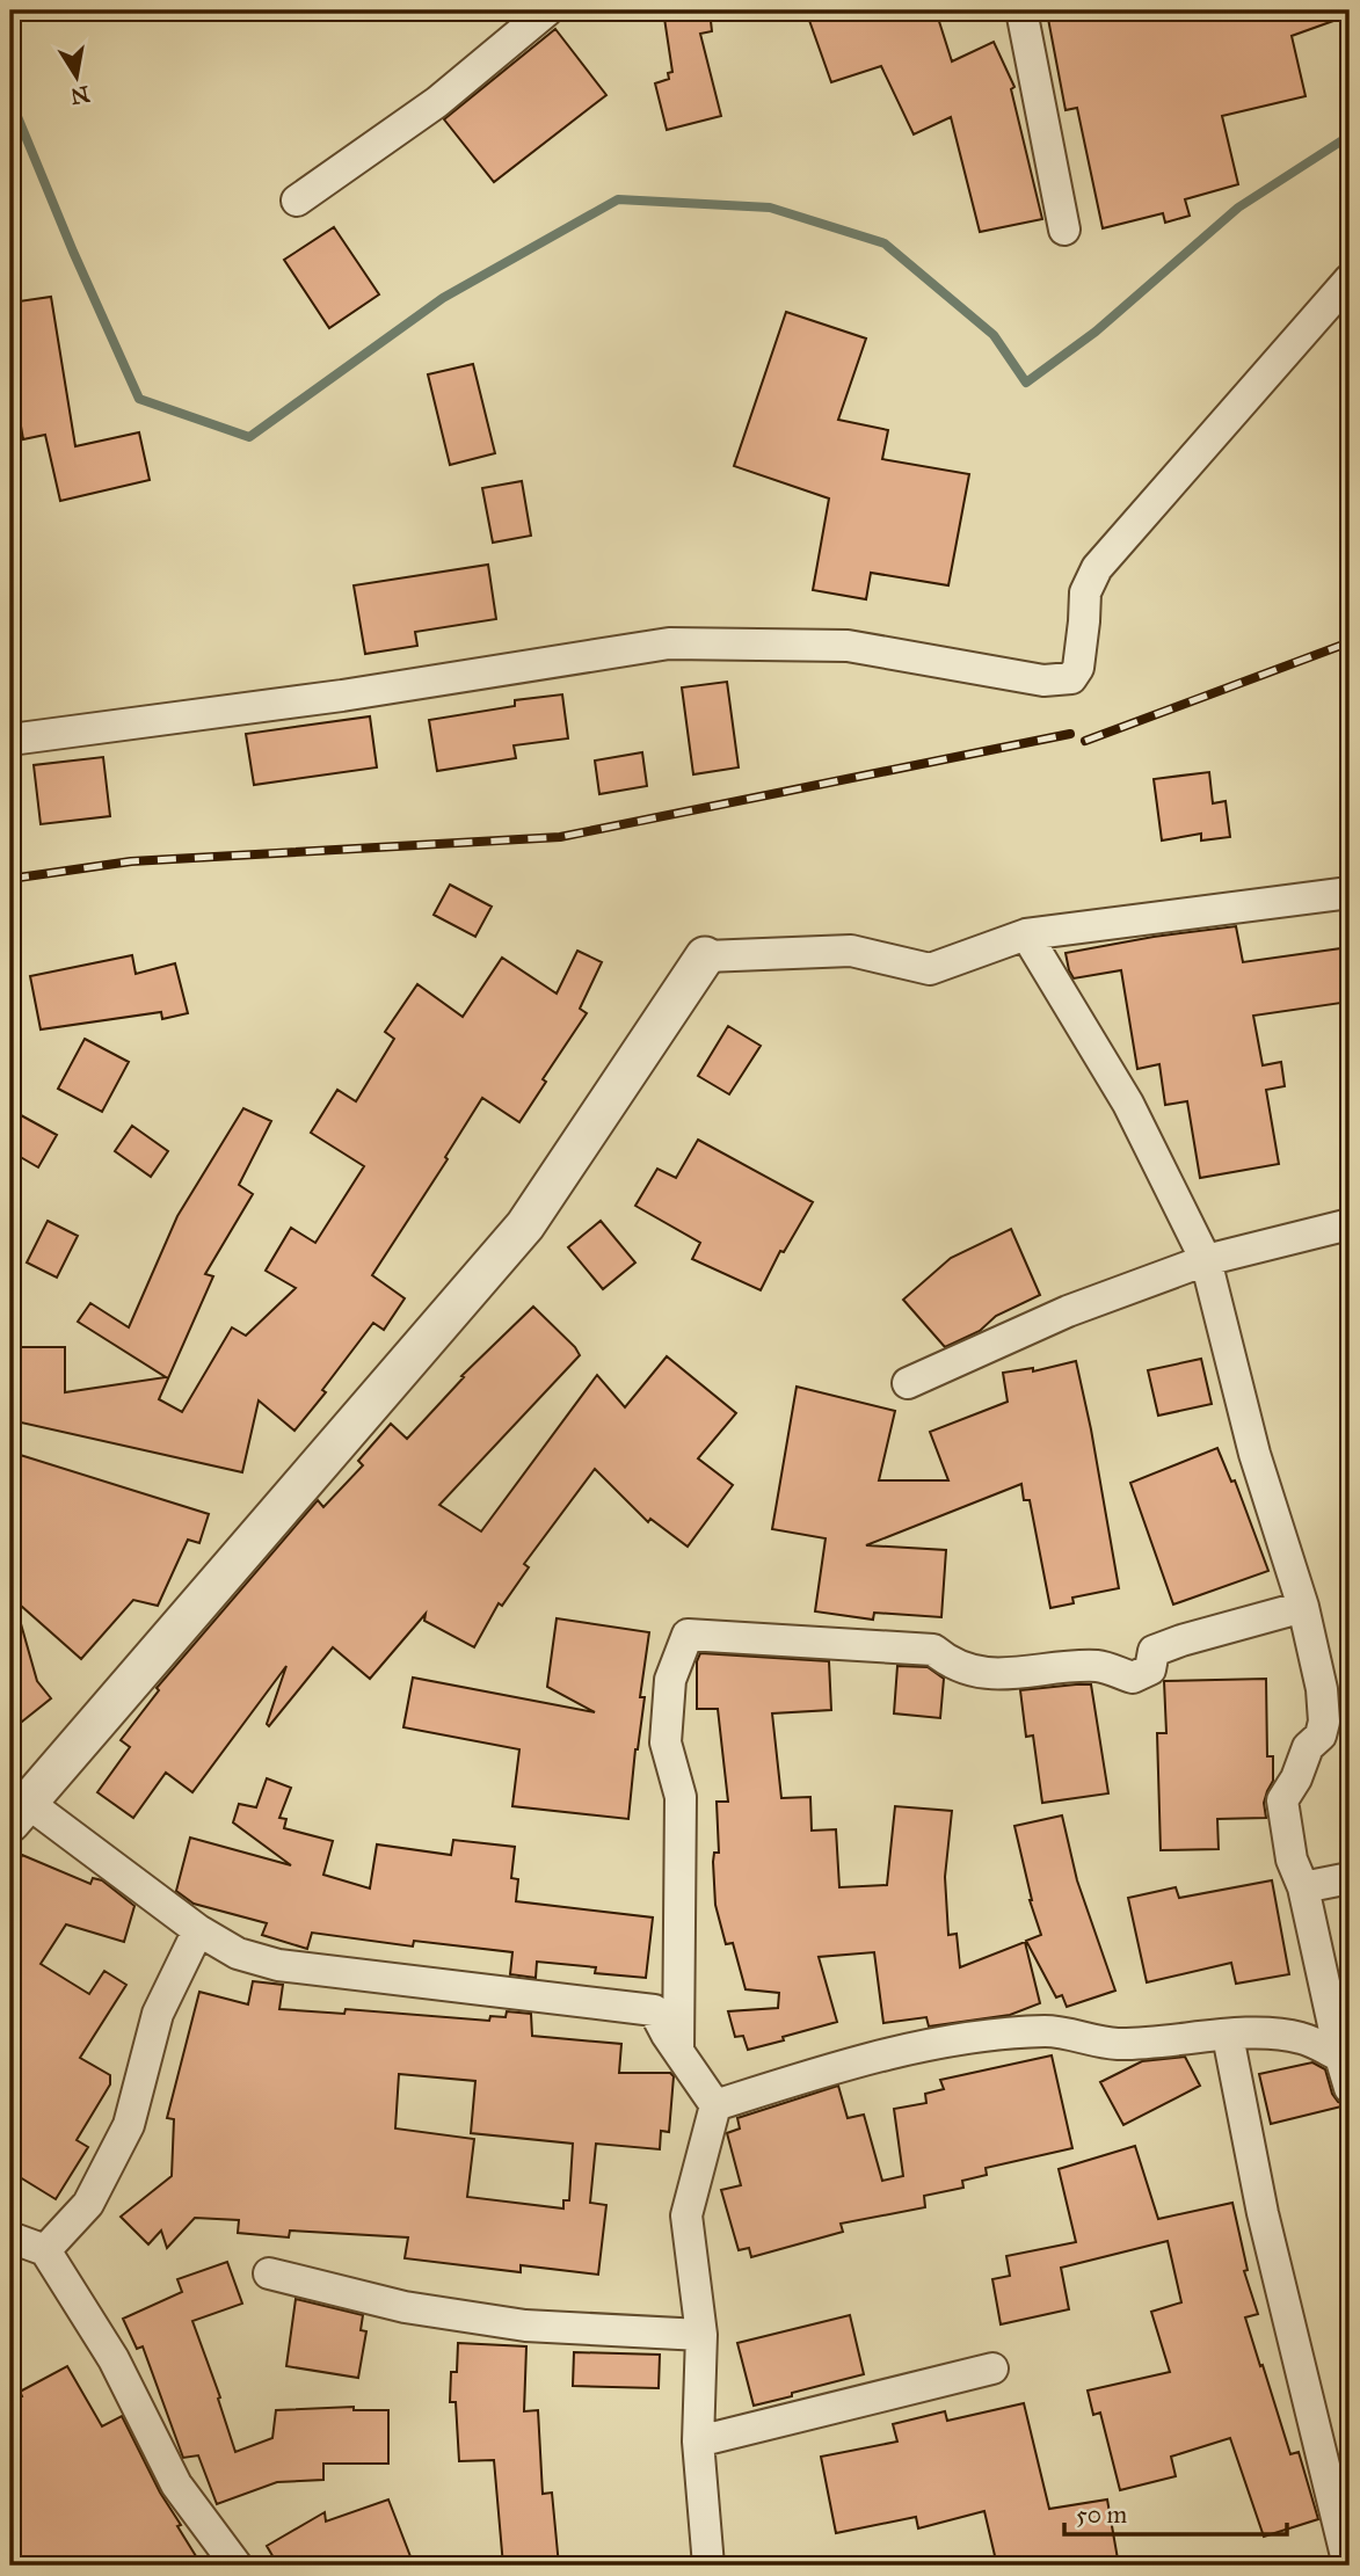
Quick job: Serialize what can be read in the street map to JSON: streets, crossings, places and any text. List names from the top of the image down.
{
  "scale_bar": "50 m",
  "north": "bottom"
}
